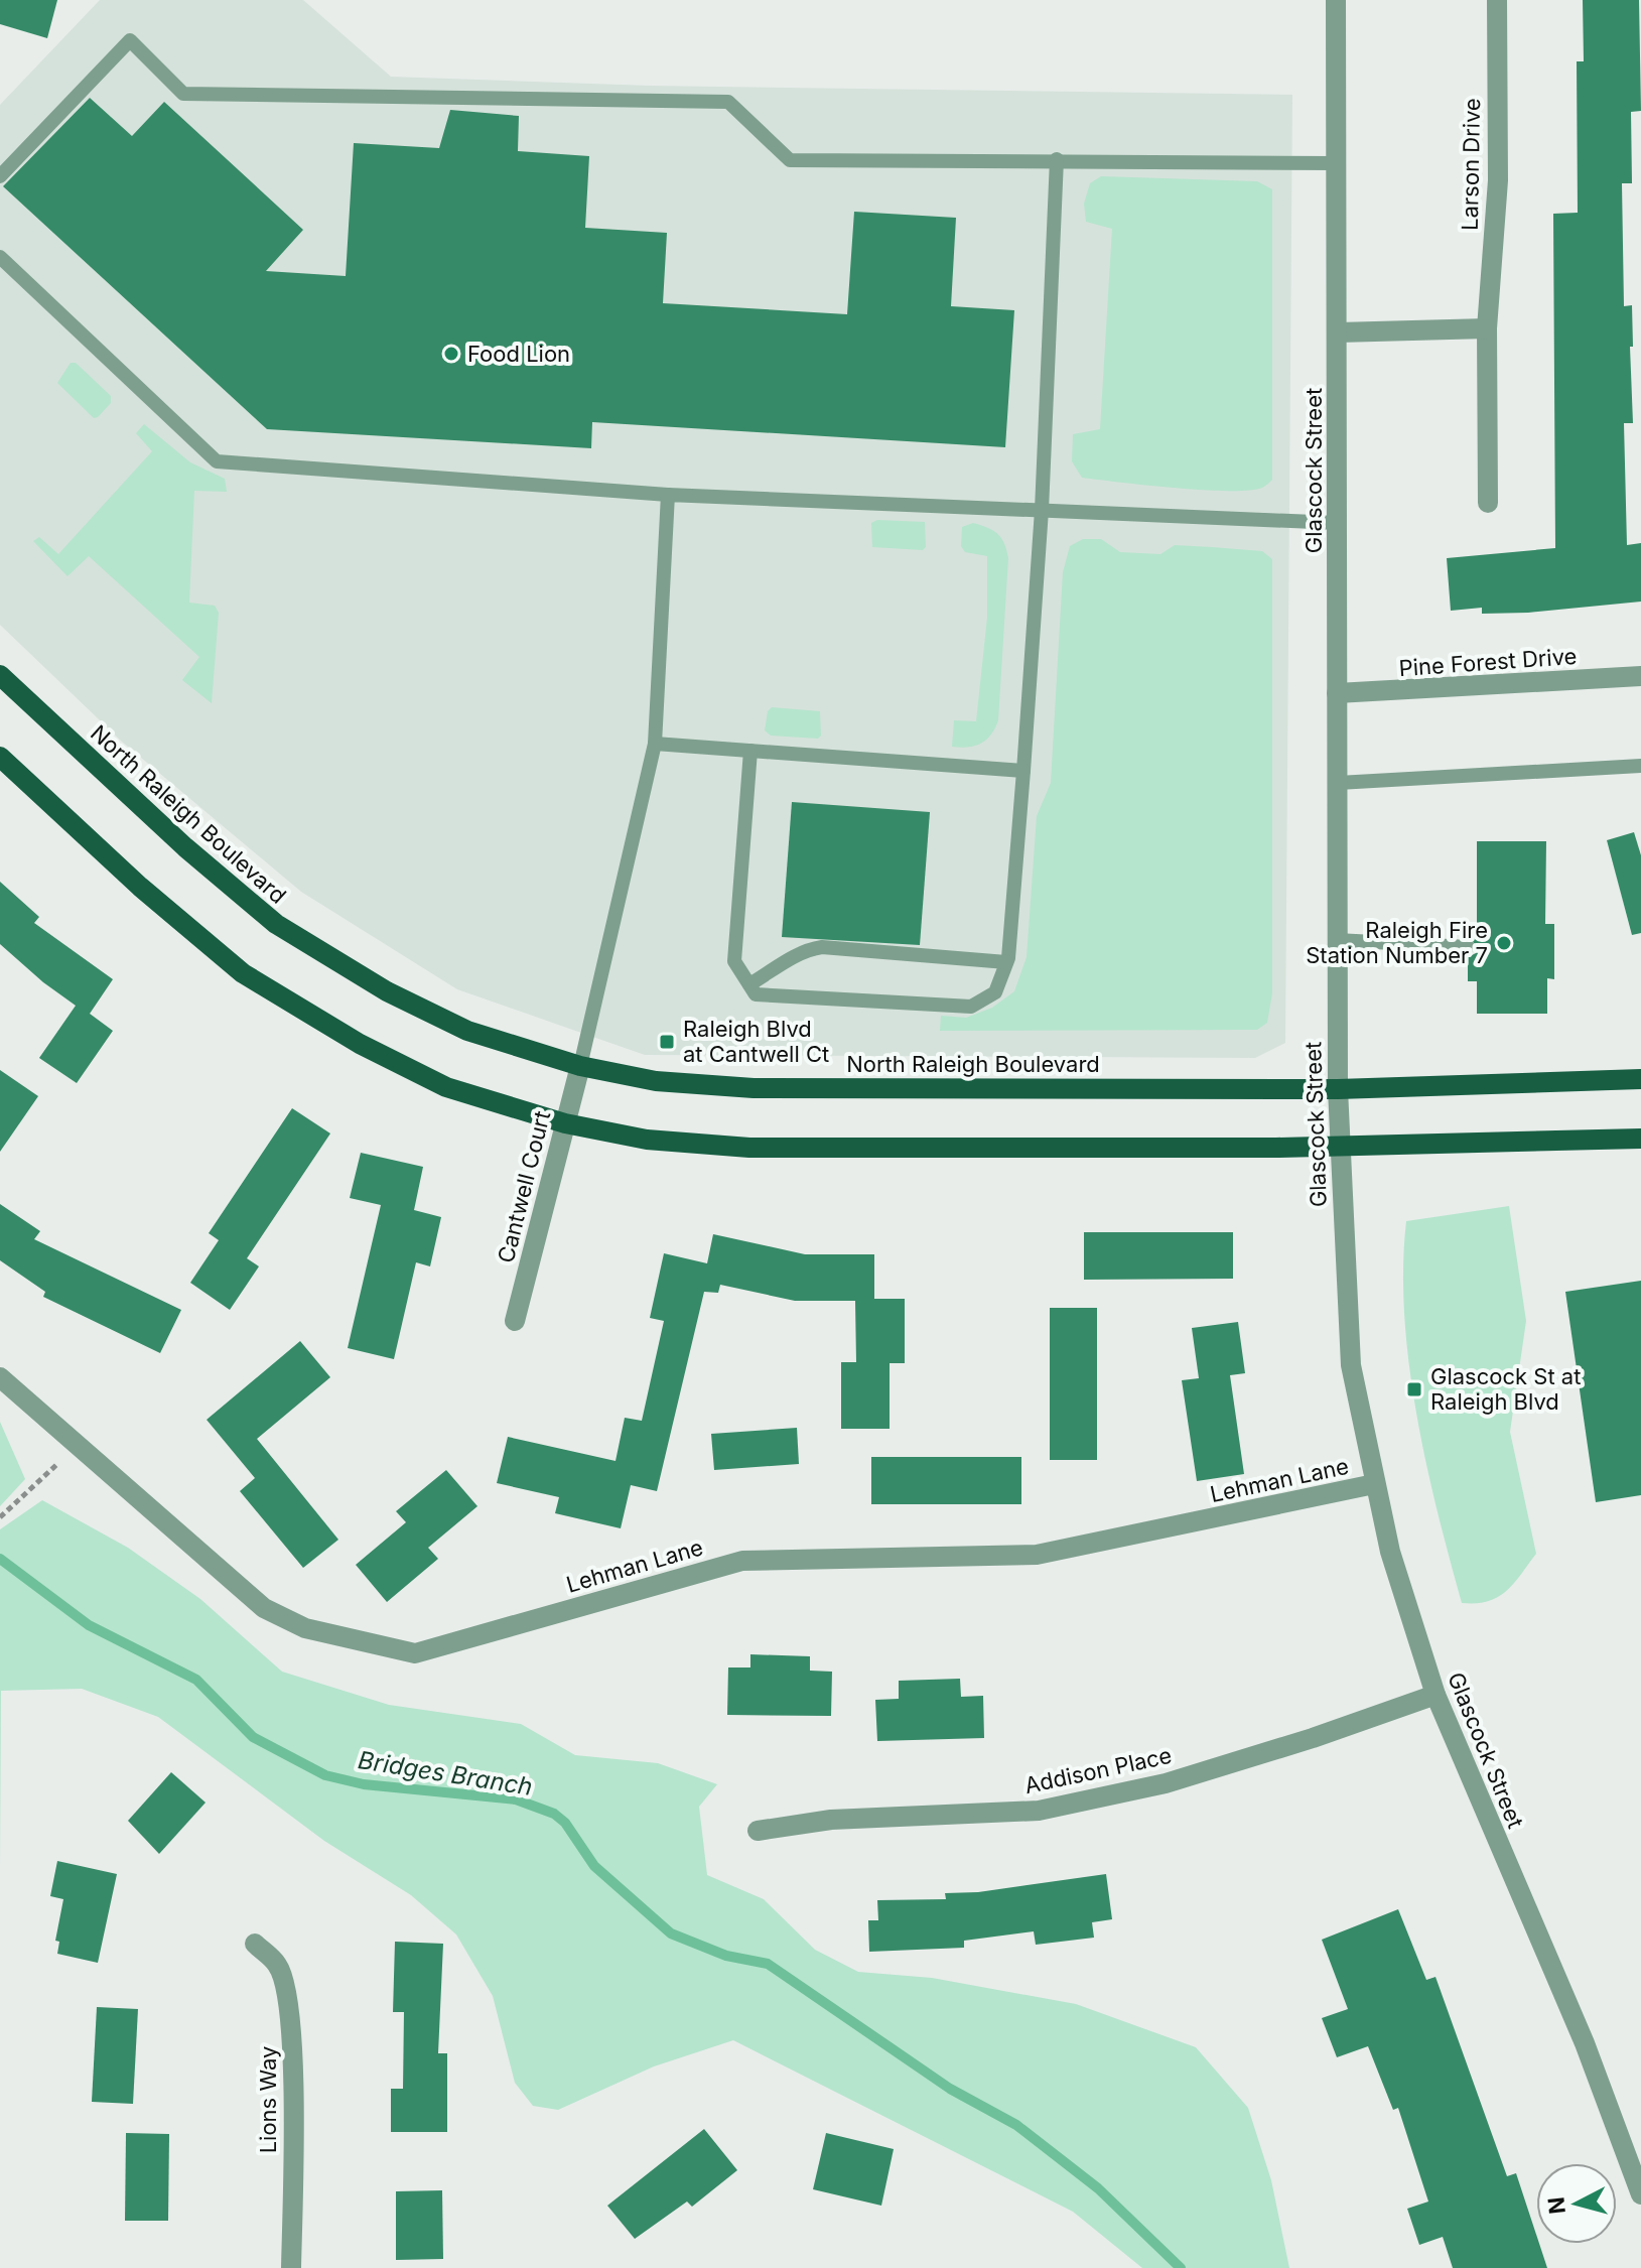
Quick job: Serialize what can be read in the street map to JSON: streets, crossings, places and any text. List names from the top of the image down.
{
  "streets": {
    "main road": ["North Raleigh Boulevard"],
    "street": [
      "Larson Drive",
      "Glascock Street",
      "Pine Forest Drive",
      "Cantwell Court",
      "Lehman Lane",
      "Addison Place",
      "Lions Way"
    ]
  },
  "crossings": [
    ["Glascock Street", "Pine Forest Drive"],
    ["Glascock Street", "North Raleigh Boulevard"],
    ["Glascock Street", "Lehman Lane"],
    ["Glascock Street", "Addison Place"],
    ["North Raleigh Boulevard", "Cantwell Court"]
  ],
  "water": ["Bridges Branch"],
  "places": {
    "other": ["Food Lion", "Raleigh Fire Station Number 7"],
    "transit": ["Raleigh Blvd at Cantwell Ct", "Glascock St at Raleigh Blvd"]
  },
  "north": "left"
}
